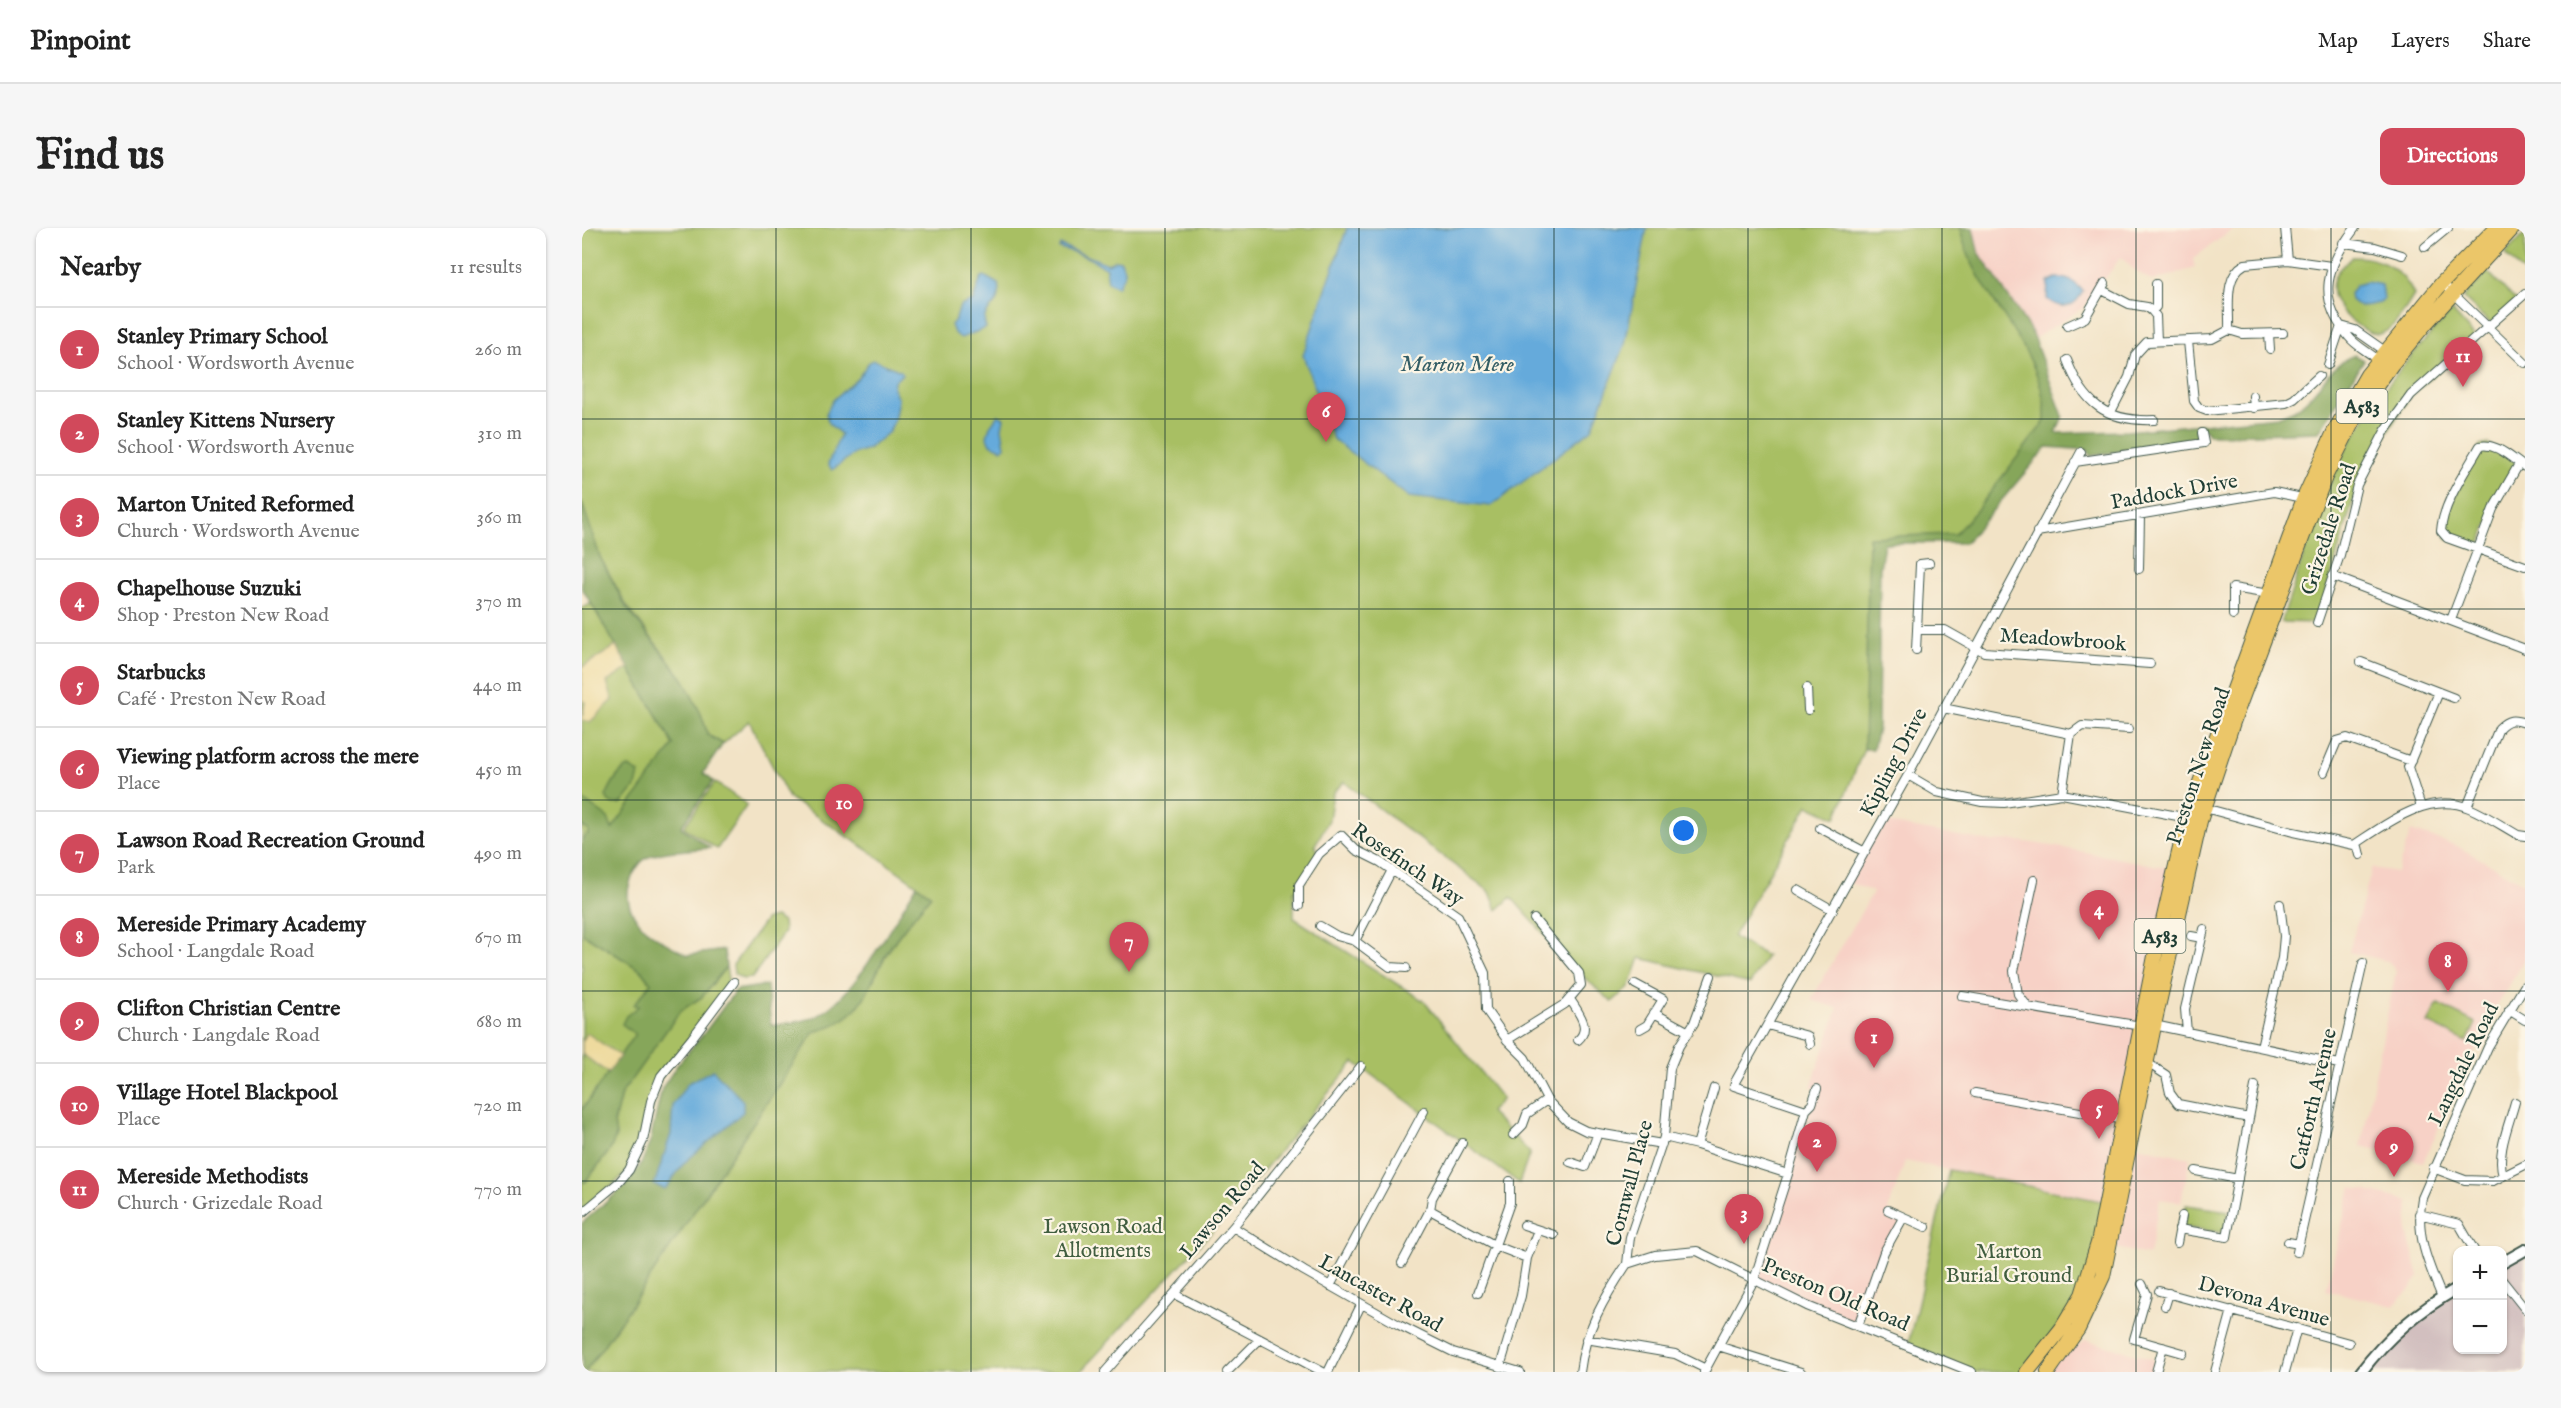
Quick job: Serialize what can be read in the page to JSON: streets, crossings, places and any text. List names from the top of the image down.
{
  "streets": {
    "highway": ["A583", "Preston New Road"],
    "street": [
      "Paddock Drive",
      "Grizedale Road",
      "Meadowbrook",
      "Kipling Drive",
      "Rosefinch Way",
      "Langdale Road",
      "Catforth Avenue",
      "Cornwall Place",
      "Lawson Road",
      "Lancaster Road",
      "Preston Old Road",
      "Devona Avenue"
    ]
  },
  "crossings": [
    ["A583", "Preston New Road"],
    ["Paddock Drive", "Kipling Drive"],
    ["Paddock Drive", "Preston New Road"],
    ["Meadowbrook", "Kipling Drive"],
    ["Rosefinch Way", "Cornwall Place"],
    ["Cornwall Place", "Preston Old Road"],
    ["Lawson Road", "Lancaster Road"]
  ],
  "water": ["Marton Mere"],
  "parks": ["Lawson Road Allotments", "Marton Burial Ground"],
  "page": {
    "header": "Pinpoint",
    "nav": ["Map", "Layers", "Share"],
    "buttons": "Directions",
    "title": "Find us",
    "heading": ["Nearby", "11 results"],
    "list": [
      {
        "mark": "1",
        "name": "Stanley Primary School",
        "note": "School · Wordsworth Avenue",
        "value": "260 m"
      },
      {
        "mark": "2",
        "name": "Stanley Kittens Nursery",
        "note": "School · Wordsworth Avenue",
        "value": "310 m"
      },
      {
        "mark": "3",
        "name": "Marton United Reformed",
        "note": "Church · Wordsworth Avenue",
        "value": "360 m"
      },
      {
        "mark": "4",
        "name": "Chapelhouse Suzuki",
        "note": "Shop · Preston New Road",
        "value": "370 m"
      },
      {
        "mark": "5",
        "name": "Starbucks",
        "note": "Café · Preston New Road",
        "value": "440 m"
      },
      {
        "mark": "6",
        "name": "Viewing platform across the mere",
        "note": "Place",
        "value": "450 m"
      },
      {
        "mark": "7",
        "name": "Lawson Road Recreation Ground",
        "note": "Park",
        "value": "490 m"
      },
      {
        "mark": "8",
        "name": "Mereside Primary Academy",
        "note": "School · Langdale Road",
        "value": "670 m"
      },
      {
        "mark": "9",
        "name": "Clifton Christian Centre",
        "note": "Church · Langdale Road",
        "value": "680 m"
      },
      {
        "mark": "10",
        "name": "Village Hotel Blackpool",
        "note": "Place",
        "value": "720 m"
      },
      {
        "mark": "11",
        "name": "Mereside Methodists",
        "note": "Church · Grizedale Road",
        "value": "770 m"
      }
    ],
    "pins": [
      "11",
      "6",
      "10",
      "4",
      "7",
      "8",
      "1",
      "5",
      "2",
      "9",
      "3"
    ],
    "map_buttons": ["+", "−"]
  }
}
